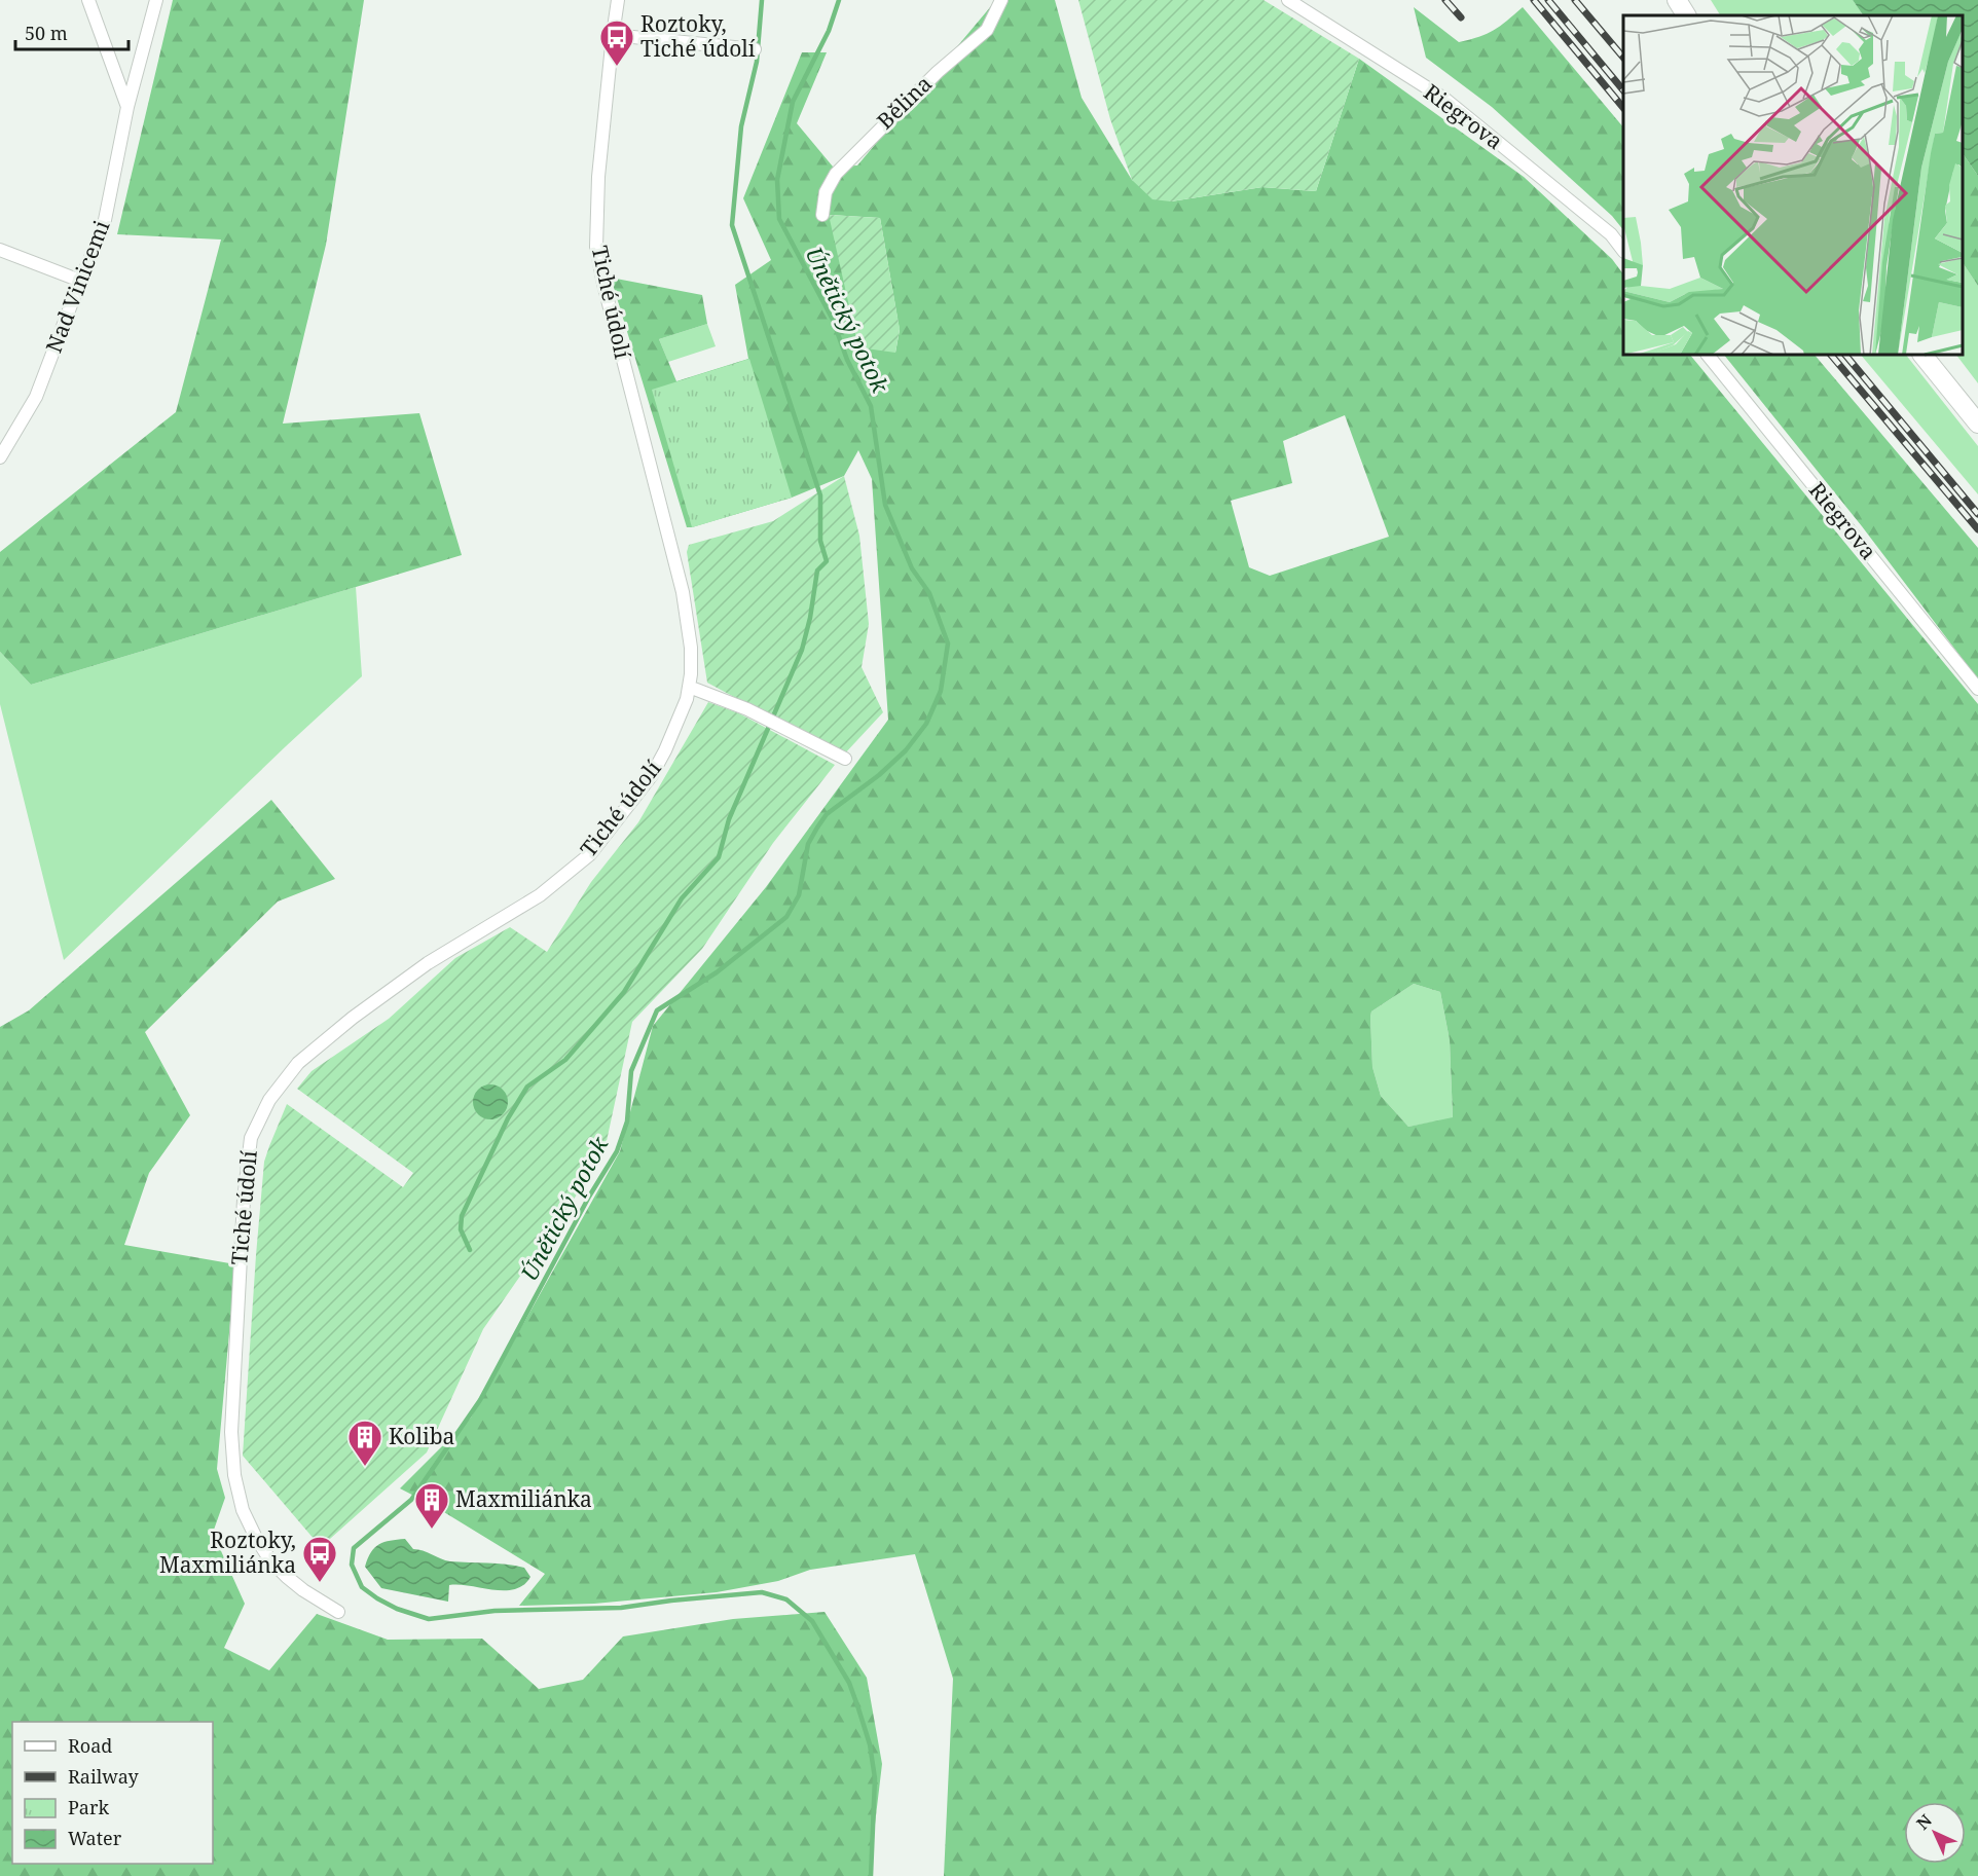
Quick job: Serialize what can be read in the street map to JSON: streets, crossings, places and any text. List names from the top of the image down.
{
  "streets": {
    "street": [
      "Bělina",
      "Riegrova",
      "Nad Vinicemi",
      "Tiché údolí"
    ]
  },
  "water": ["Únětický potok"],
  "places": {
    "bus stop": ["Roztoky, Tiché údolí", "Roztoky, Maxmiliánka"],
    "building": ["Koliba", "Maxmiliánka"]
  },
  "legend": [
    "Road",
    "Railway",
    "Park",
    "Water"
  ],
  "scale_bar": "50 m",
  "north": "top left"
}
